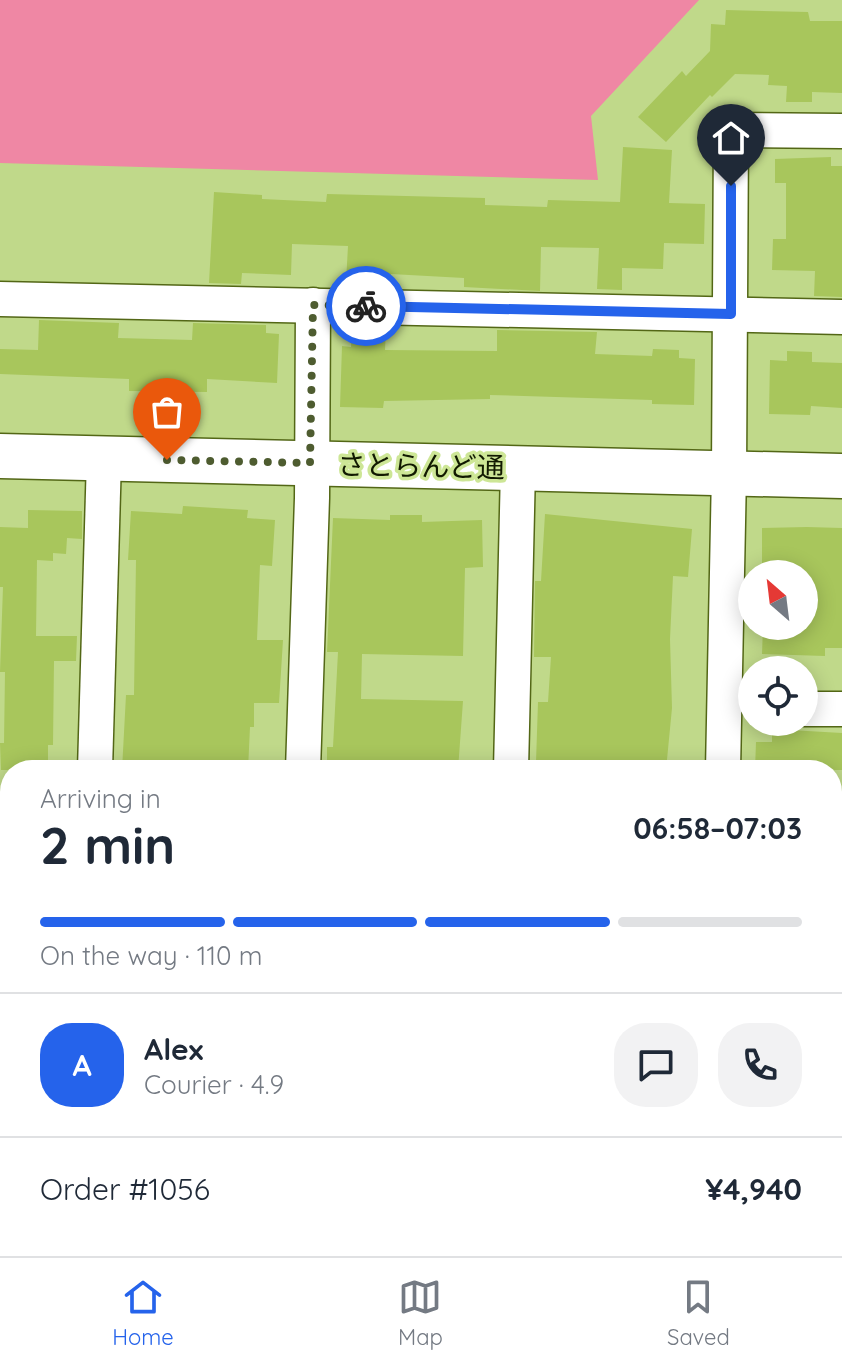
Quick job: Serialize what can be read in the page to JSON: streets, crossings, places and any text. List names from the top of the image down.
{
  "streets": {
    "street": ["さとらんど通"]
  },
  "north": "top left",
  "page": {
    "heading": ["2 min", "Arriving in", "06:58–07:03"],
    "panel": [
      "Alex",
      "Courier · 4.9",
      "Order #1056",
      "¥4,940"
    ],
    "bar": "On the way · 110 m",
    "round": "A",
    "tabs": ["Home", "Map", "Saved"]
  }
}
